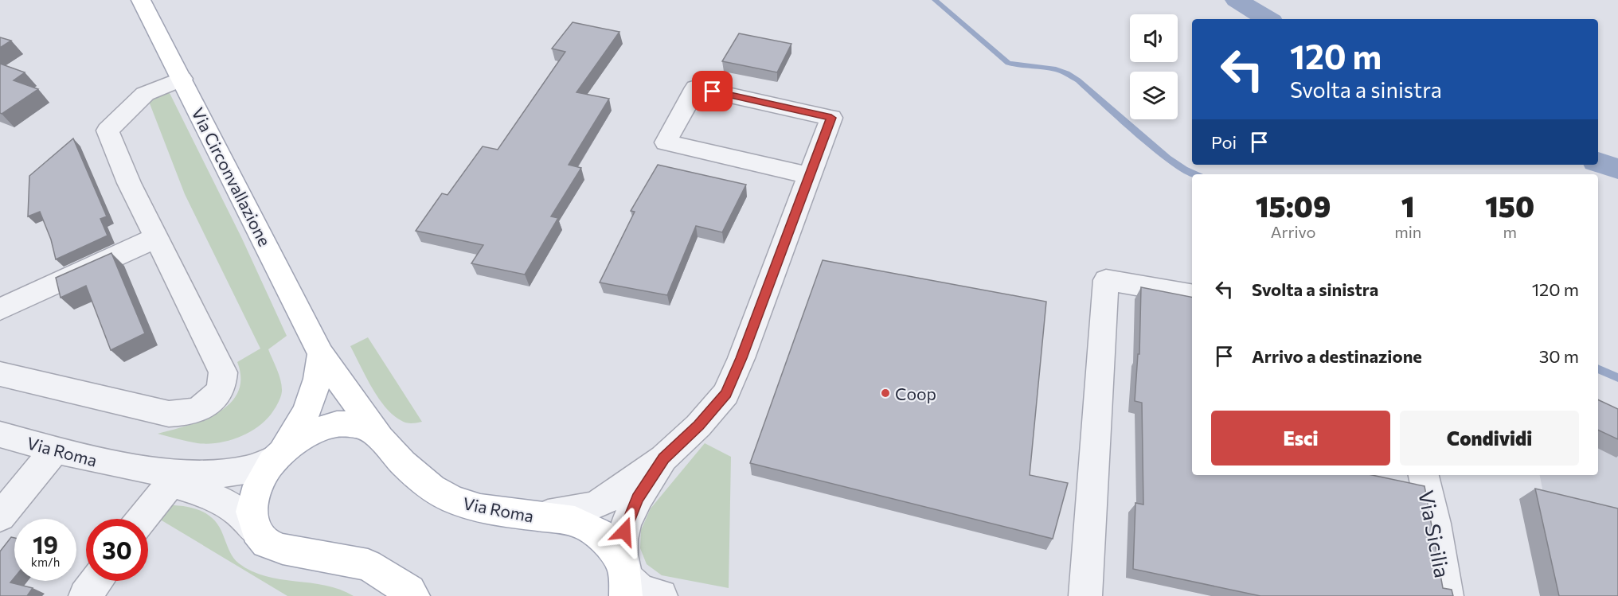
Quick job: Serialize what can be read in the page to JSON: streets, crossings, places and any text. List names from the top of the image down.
{
  "streets": {
    "main road": ["Via Circonvallazione", "Via Roma"],
    "street": ["Via Sicilia"]
  },
  "crossings": [
    ["Via Circonvallazione", "Via Roma"]
  ],
  "places": ["Coop"],
  "page": {
    "turn": ["120 m", "Svolta a sinistra"],
    "then": "Poi",
    "eta": [
      "15:09",
      "Arrivo",
      "1",
      "min",
      "150",
      "m"
    ],
    "list": [
      {
        "name": "Svolta a sinistra",
        "value": "120 m"
      },
      {
        "name": "Arrivo a destinazione",
        "value": "30 m"
      }
    ],
    "buttons": ["Esci", "Condividi"],
    "speed": "19 km/h",
    "limit": "30"
  }
}
